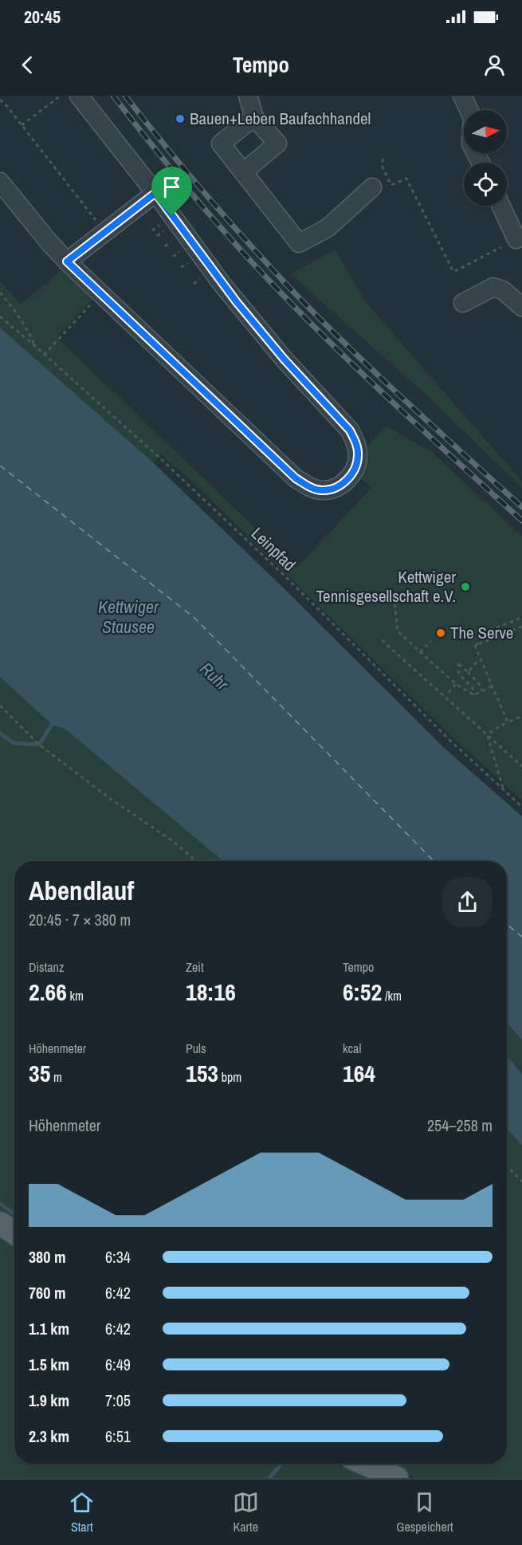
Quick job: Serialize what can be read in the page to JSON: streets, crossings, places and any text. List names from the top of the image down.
{
  "streets": {
    "path": ["Leinpfad"]
  },
  "water": ["Kettwiger Stausee", "Ruhr"],
  "places": ["Bauen+Leben Baufachhandel", "Kettwiger Tennisgesellschaft e.V.", "The Serve"],
  "north": "right",
  "page": {
    "status": "20:45",
    "header": "Tempo",
    "heading": ["Abendlauf", "20:45 · 7 × 380 m"],
    "stats": [
      ["Distanz", "2.66 km"],
      ["Zeit", "18:16"],
      ["Tempo", "6:52 /km"],
      ["Höhenmeter", "35 m"],
      ["Puls", "153 bpm"],
      ["kcal", "164"]
    ],
    "chart": ["Höhenmeter", "254–258 m"],
    "list": [
      {
        "name": "380 m",
        "note": "6:34"
      },
      {
        "name": "760 m",
        "note": "6:42"
      },
      {
        "name": "1.1 km",
        "note": "6:42"
      },
      {
        "name": "1.5 km",
        "note": "6:49"
      },
      {
        "name": "1.9 km",
        "note": "7:05"
      },
      {
        "name": "2.3 km",
        "note": "6:51"
      }
    ],
    "tabs": ["Start", "Karte", "Gespeichert"]
  }
}
